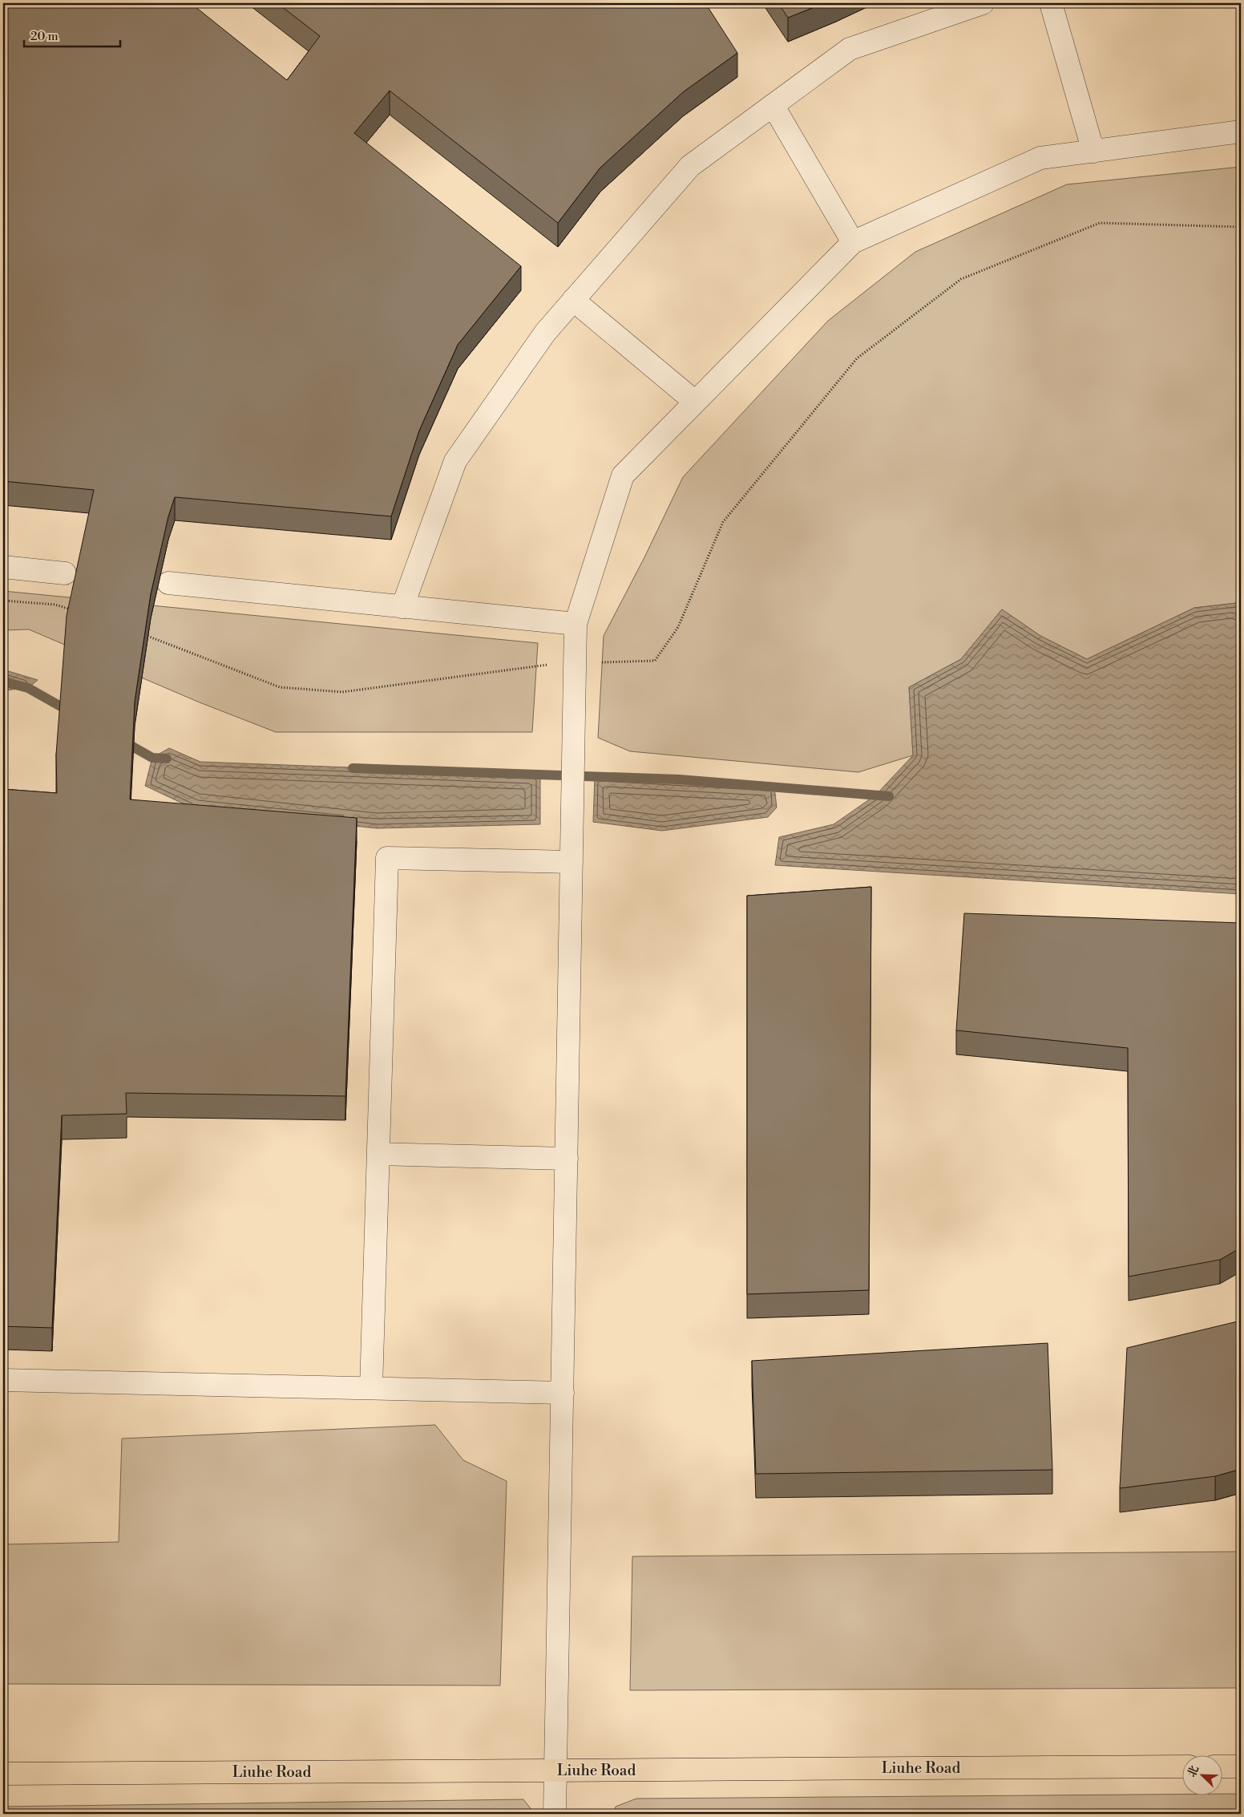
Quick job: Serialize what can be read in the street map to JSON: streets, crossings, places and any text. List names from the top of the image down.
{
  "streets": {
    "main road": ["Liuhe Road"]
  },
  "scale_bar": "20 m",
  "north": "top left"
}
